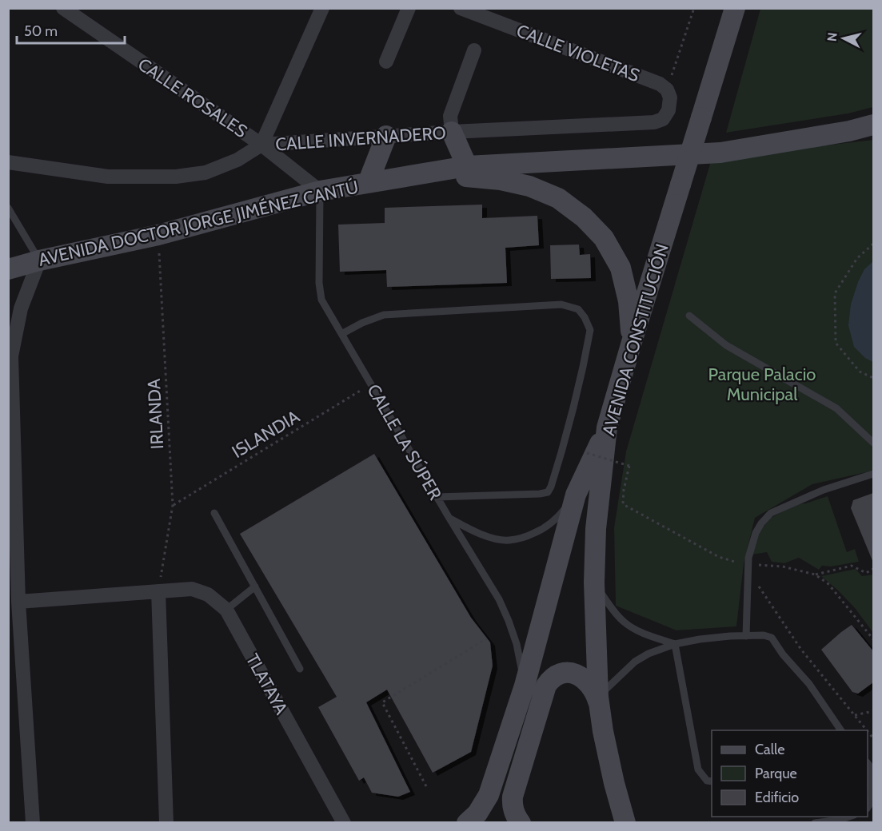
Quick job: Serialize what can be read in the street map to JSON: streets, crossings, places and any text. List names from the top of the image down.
{
  "streets": {
    "main road": ["AVENIDA DOCTOR JORGE JIMÉNEZ CANTÚ", "AVENIDA CONSTITUCIÓN"],
    "street": [
      "CALLE VIOLETAS",
      "CALLE ROSALES",
      "CALLE INVERNADERO",
      "TLATAYA"
    ],
    "lane": ["CALLE LA SÚPER"],
    "path": ["IRLANDA", "ISLANDIA"]
  },
  "crossings": [
    ["CALLE VIOLETAS", "CALLE INVERNADERO"],
    ["CALLE ROSALES", "CALLE INVERNADERO"],
    ["CALLE ROSALES", "AVENIDA DOCTOR JORGE JIMÉNEZ CANTÚ"],
    ["CALLE ROSALES", "CALLE LA SÚPER"],
    ["AVENIDA DOCTOR JORGE JIMÉNEZ CANTÚ", "IRLANDA"],
    ["AVENIDA DOCTOR JORGE JIMÉNEZ CANTÚ", "CALLE LA SÚPER"],
    ["IRLANDA", "ISLANDIA"],
    ["IRLANDA", "TLATAYA"],
    ["ISLANDIA", "CALLE LA SÚPER"]
  ],
  "parks": ["Parque Palacio Municipal"],
  "legend": ["Calle", "Parque", "Edificio"],
  "scale_bar": "50 m",
  "north": "left"
}
